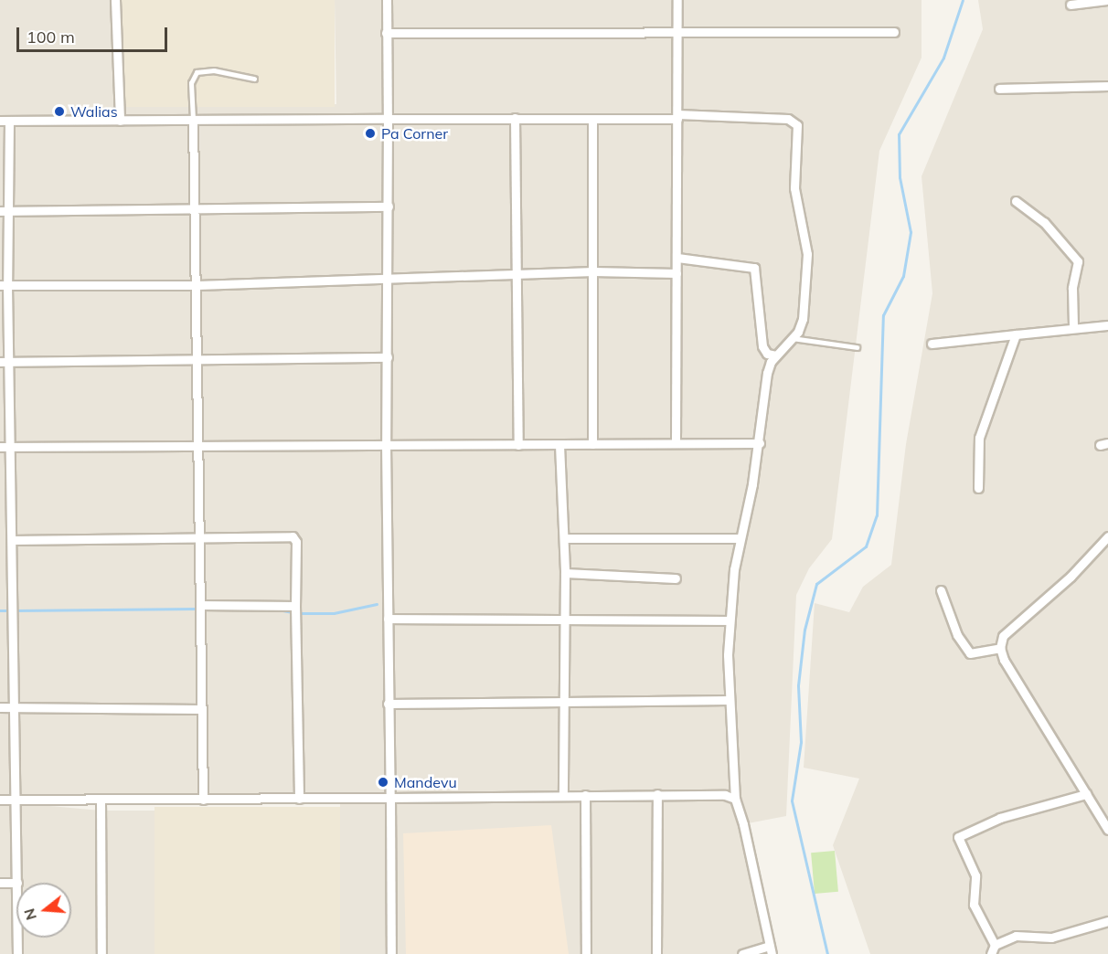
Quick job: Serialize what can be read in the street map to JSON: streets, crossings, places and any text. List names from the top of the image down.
{
  "places": ["Walias", "Pa Corner", "Mandevu"],
  "scale_bar": "100 m",
  "north": "left"
}
